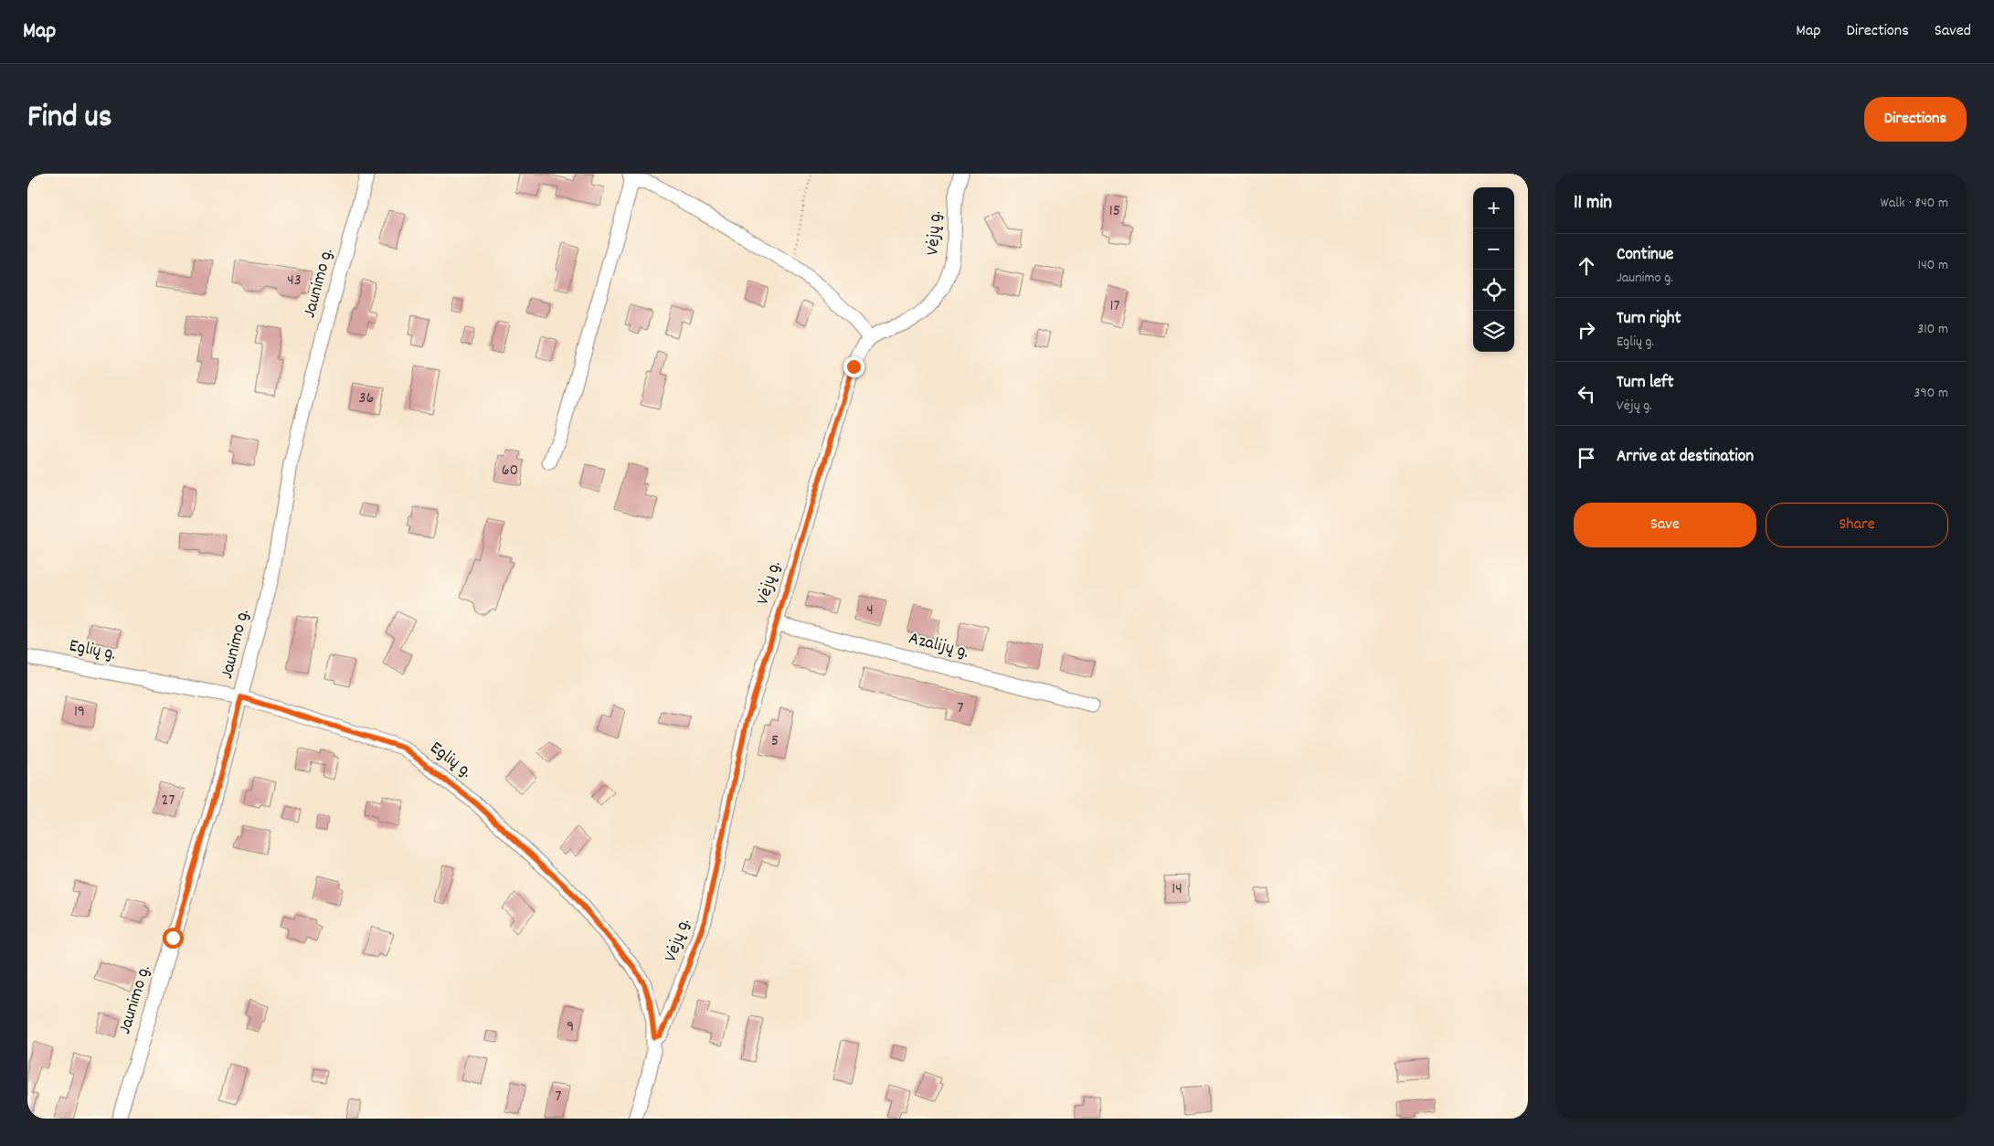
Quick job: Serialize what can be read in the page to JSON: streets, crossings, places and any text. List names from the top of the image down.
{
  "streets": {
    "street": [
      "Vėjų g.",
      "Jaunimo g.",
      "Azalijų g.",
      "Eglių g."
    ]
  },
  "crossings": [
    ["Vėjų g.", "Azalijų g."],
    ["Vėjų g.", "Eglių g."],
    ["Jaunimo g.", "Eglių g."]
  ],
  "house_numbers": [
    "15",
    "43",
    "17",
    "36",
    "60",
    "4",
    "7",
    "19",
    "5",
    "27",
    "14",
    "9",
    "7"
  ],
  "page": {
    "header": "Map",
    "nav": ["Map", "Directions", "Saved"],
    "title": "Find us",
    "buttons": [
      "Directions",
      ["Save", "Share"]
    ],
    "heading": ["11 min", "Walk · 840 m"],
    "map_buttons": ["+", "−"],
    "list": [
      ["Continue", "Jaunimo g.", "140 m"],
      ["Turn right", "Eglių g.", "310 m"],
      ["Turn left", "Vėjų g.", "390 m"],
      "Arrive at destination"
    ]
  }
}
